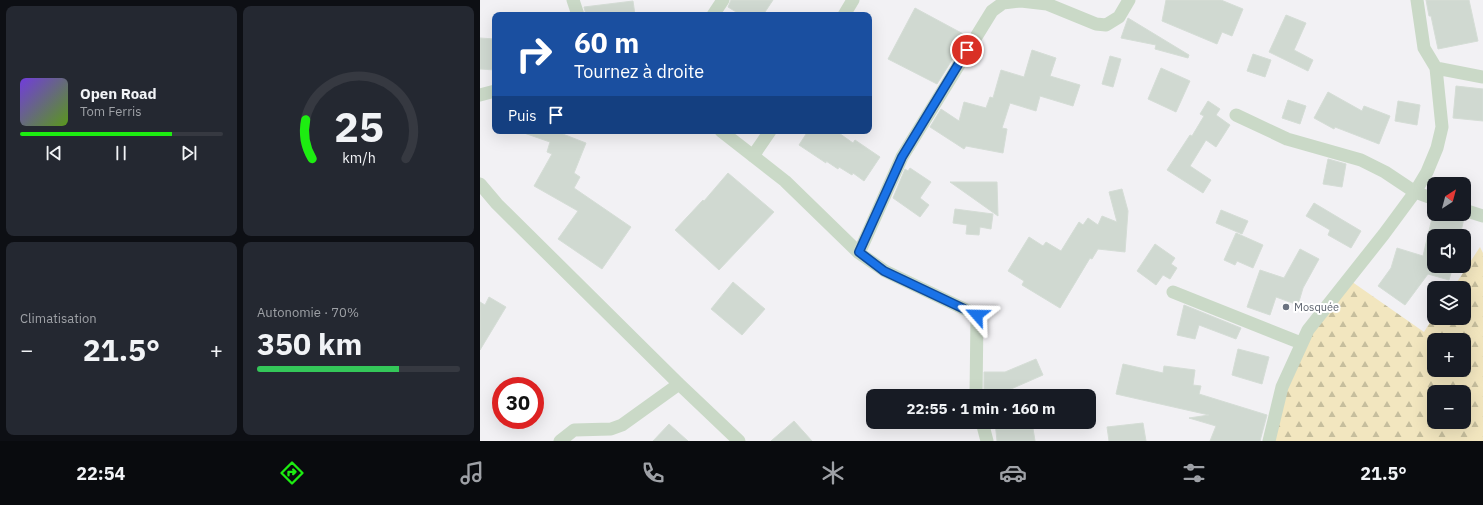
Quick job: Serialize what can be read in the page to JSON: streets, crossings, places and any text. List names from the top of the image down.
{
  "places": ["Mosquée"],
  "north": "top right",
  "page": {
    "turn": ["60 m", "Tournez à droite"],
    "song": ["Open Road", "Tom Ferris"],
    "then": "Puis",
    "map_buttons": ["+", "−"],
    "tile": [
      "Climatisation",
      ["Autonomie · 70%", "350 km"]
    ],
    "heat": ["−", "21.5°", "+"],
    "limit": "30",
    "trip": "22:55 · 1 min · 160 m",
    "tabs": ["22:54", "21.5°"],
    "gauge": ["25", "km/h"]
  }
}
